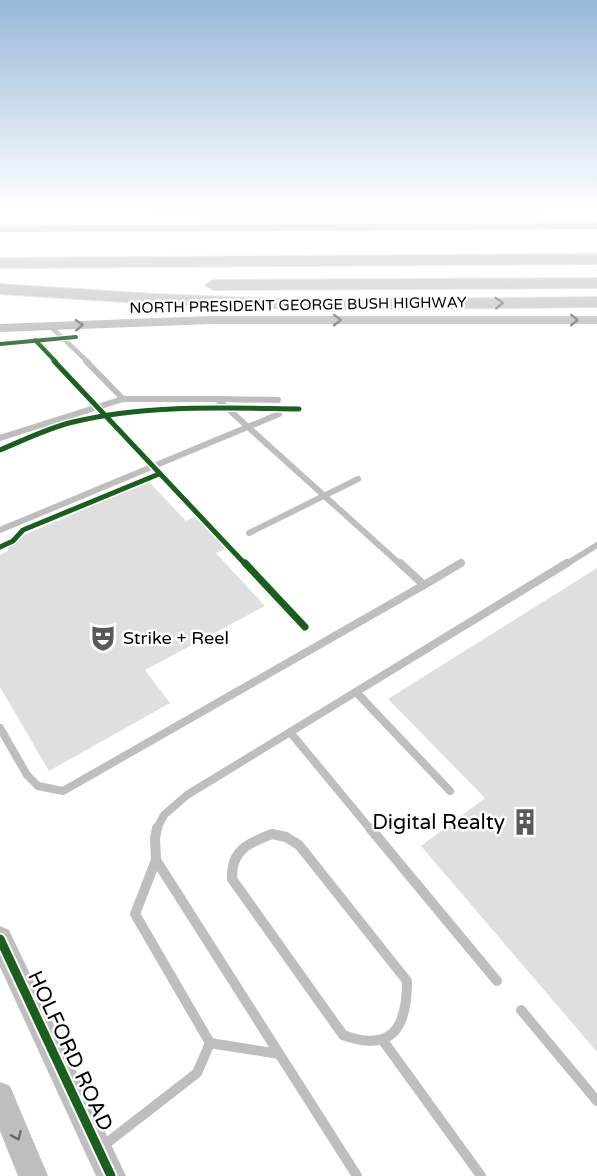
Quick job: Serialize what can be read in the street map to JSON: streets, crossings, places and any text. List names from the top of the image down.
{
  "streets": {
    "main road": ["NORTH PRESIDENT GEORGE BUSH HIGHWAY"],
    "street": ["HOLFORD ROAD"]
  },
  "one_way": ["NORTH PRESIDENT GEORGE BUSH HIGHWAY"],
  "places": {
    "theatre": ["Strike + Reel"],
    "building": ["Digital Realty"]
  }
}
